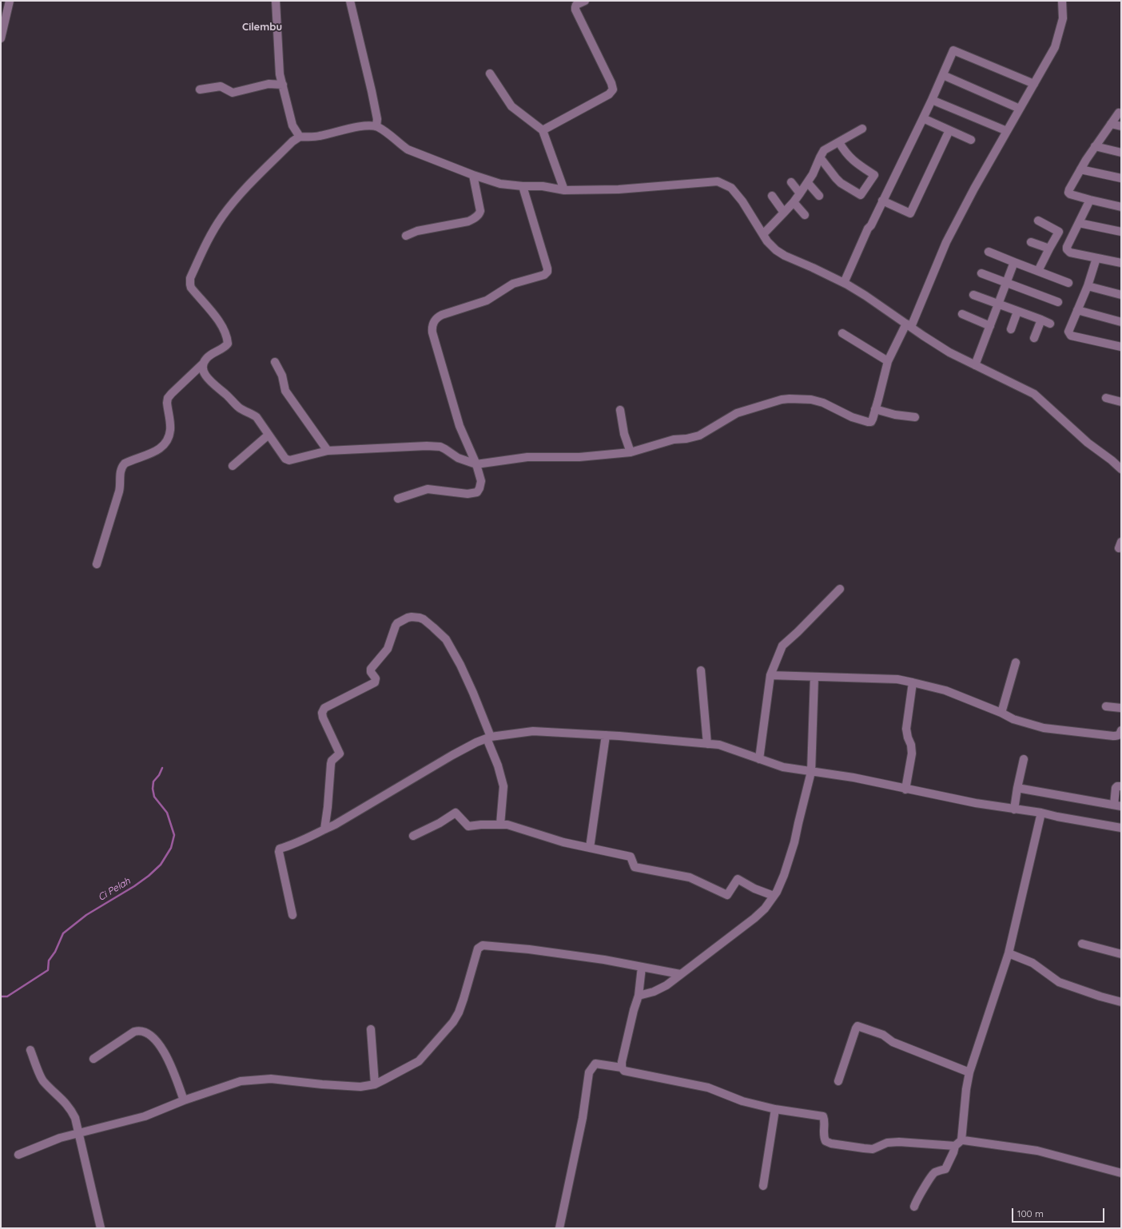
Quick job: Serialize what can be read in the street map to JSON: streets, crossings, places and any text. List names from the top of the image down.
{
  "districts": ["Cilembu"],
  "water": ["Ci Pelah"],
  "scale_bar": "100 m"
}
